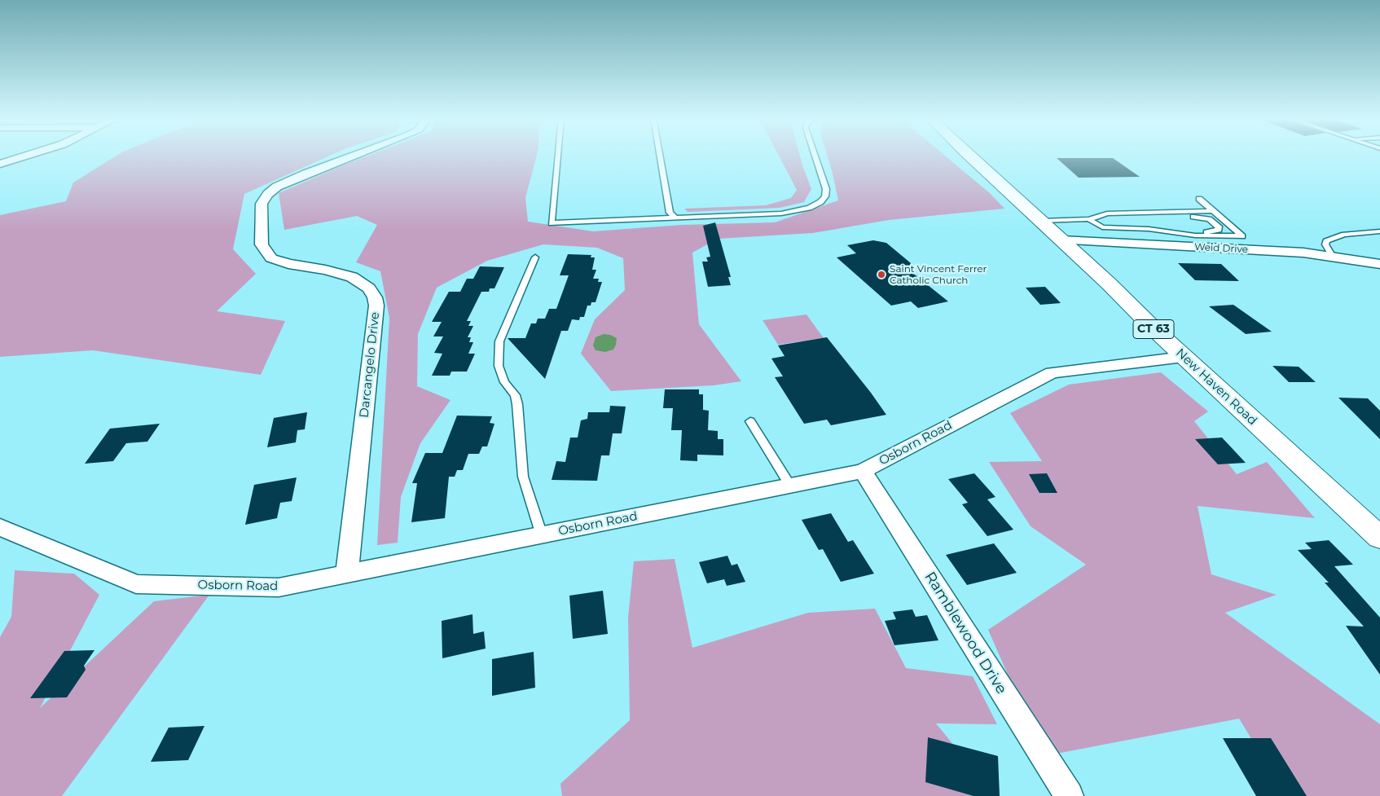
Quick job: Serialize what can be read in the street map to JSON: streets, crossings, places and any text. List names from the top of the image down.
{
  "streets": {
    "main road": ["CT 63", "New Haven Road"],
    "street": [
      "Weid Drive",
      "Darcangelo Drive",
      "Osborn Road",
      "Ramblewood Drive"
    ]
  },
  "crossings": [
    ["Weid Drive", "New Haven Road"],
    ["Darcangelo Drive", "Osborn Road"],
    ["New Haven Road", "Osborn Road"],
    ["Osborn Road", "Ramblewood Drive"]
  ],
  "places": ["Saint Vincent Ferrer Catholic Church"]
}
